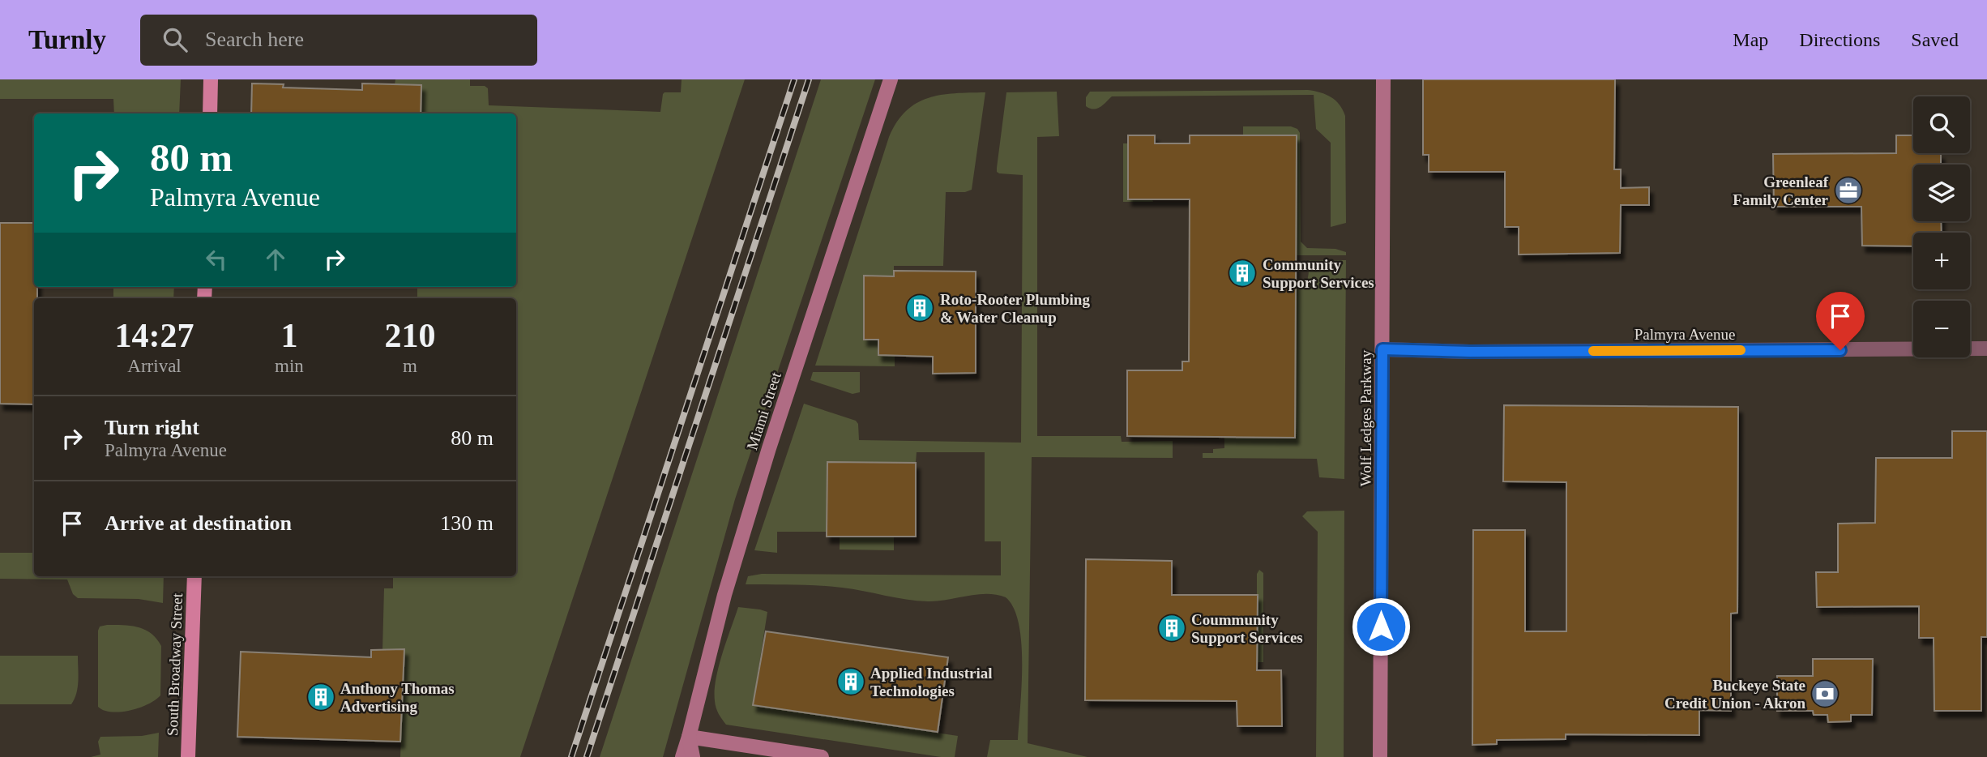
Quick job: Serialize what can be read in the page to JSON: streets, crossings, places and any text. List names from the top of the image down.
{
  "streets": {
    "main road": ["South Broadway Street"],
    "street": ["Palmyra Avenue", "Miami Street", "Wolf Ledges Parkway"]
  },
  "crossings": [
    ["Palmyra Avenue", "Wolf Ledges Parkway"]
  ],
  "places": {
    "office": ["Greenleaf Family Center"],
    "building": [
      "Community Support Services",
      "Roto-Rooter Plumbing & Water Cleanup",
      "Coummunity Support Services",
      "Applied Industrial Technologies",
      "Anthony Thomas Advertising"
    ],
    "bank": ["Buckeye State Credit Union - Akron"]
  },
  "page": {
    "header": "Turnly",
    "search": "Search here",
    "nav": ["Map", "Directions", "Saved"],
    "map_buttons": ["+", "−"],
    "turn": ["80 m", "Palmyra Avenue"],
    "eta": [
      "14:27",
      "Arrival",
      "1",
      "min",
      "210",
      "m"
    ],
    "list": [
      {
        "name": "Turn right",
        "note": "Palmyra Avenue",
        "value": "80 m"
      },
      {
        "name": "Arrive at destination",
        "value": "130 m"
      }
    ]
  }
}
